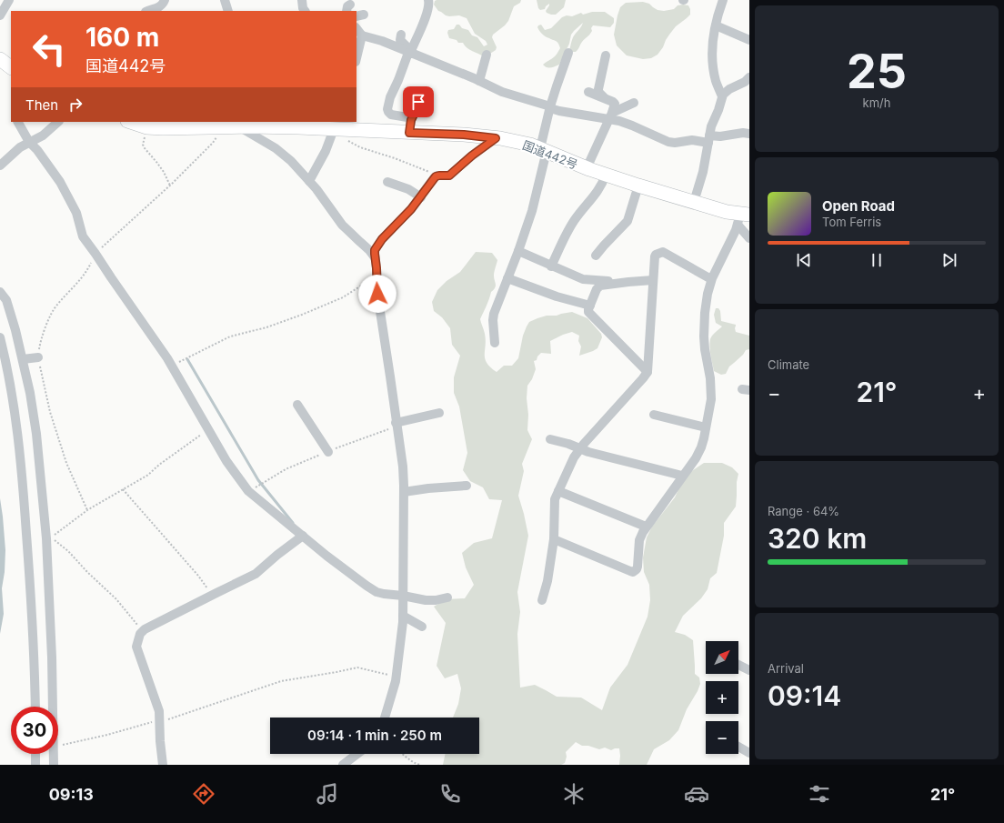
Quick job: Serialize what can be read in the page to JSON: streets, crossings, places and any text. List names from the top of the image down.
{
  "streets": {
    "highway": ["国道442号"]
  },
  "north": "top right",
  "page": {
    "tile": [
      ["25", "km/h"],
      "Climate",
      ["Range · 64%", "320 km"],
      ["Arrival", "09:14"]
    ],
    "turn": ["160 m", "国道442号"],
    "then": "Then",
    "song": ["Open Road", "Tom Ferris"],
    "heat": ["−", "21°", "+"],
    "map_buttons": ["+", "−"],
    "limit": "30",
    "trip": "09:14 · 1 min · 250 m",
    "tabs": ["09:13", "21°"]
  }
}
